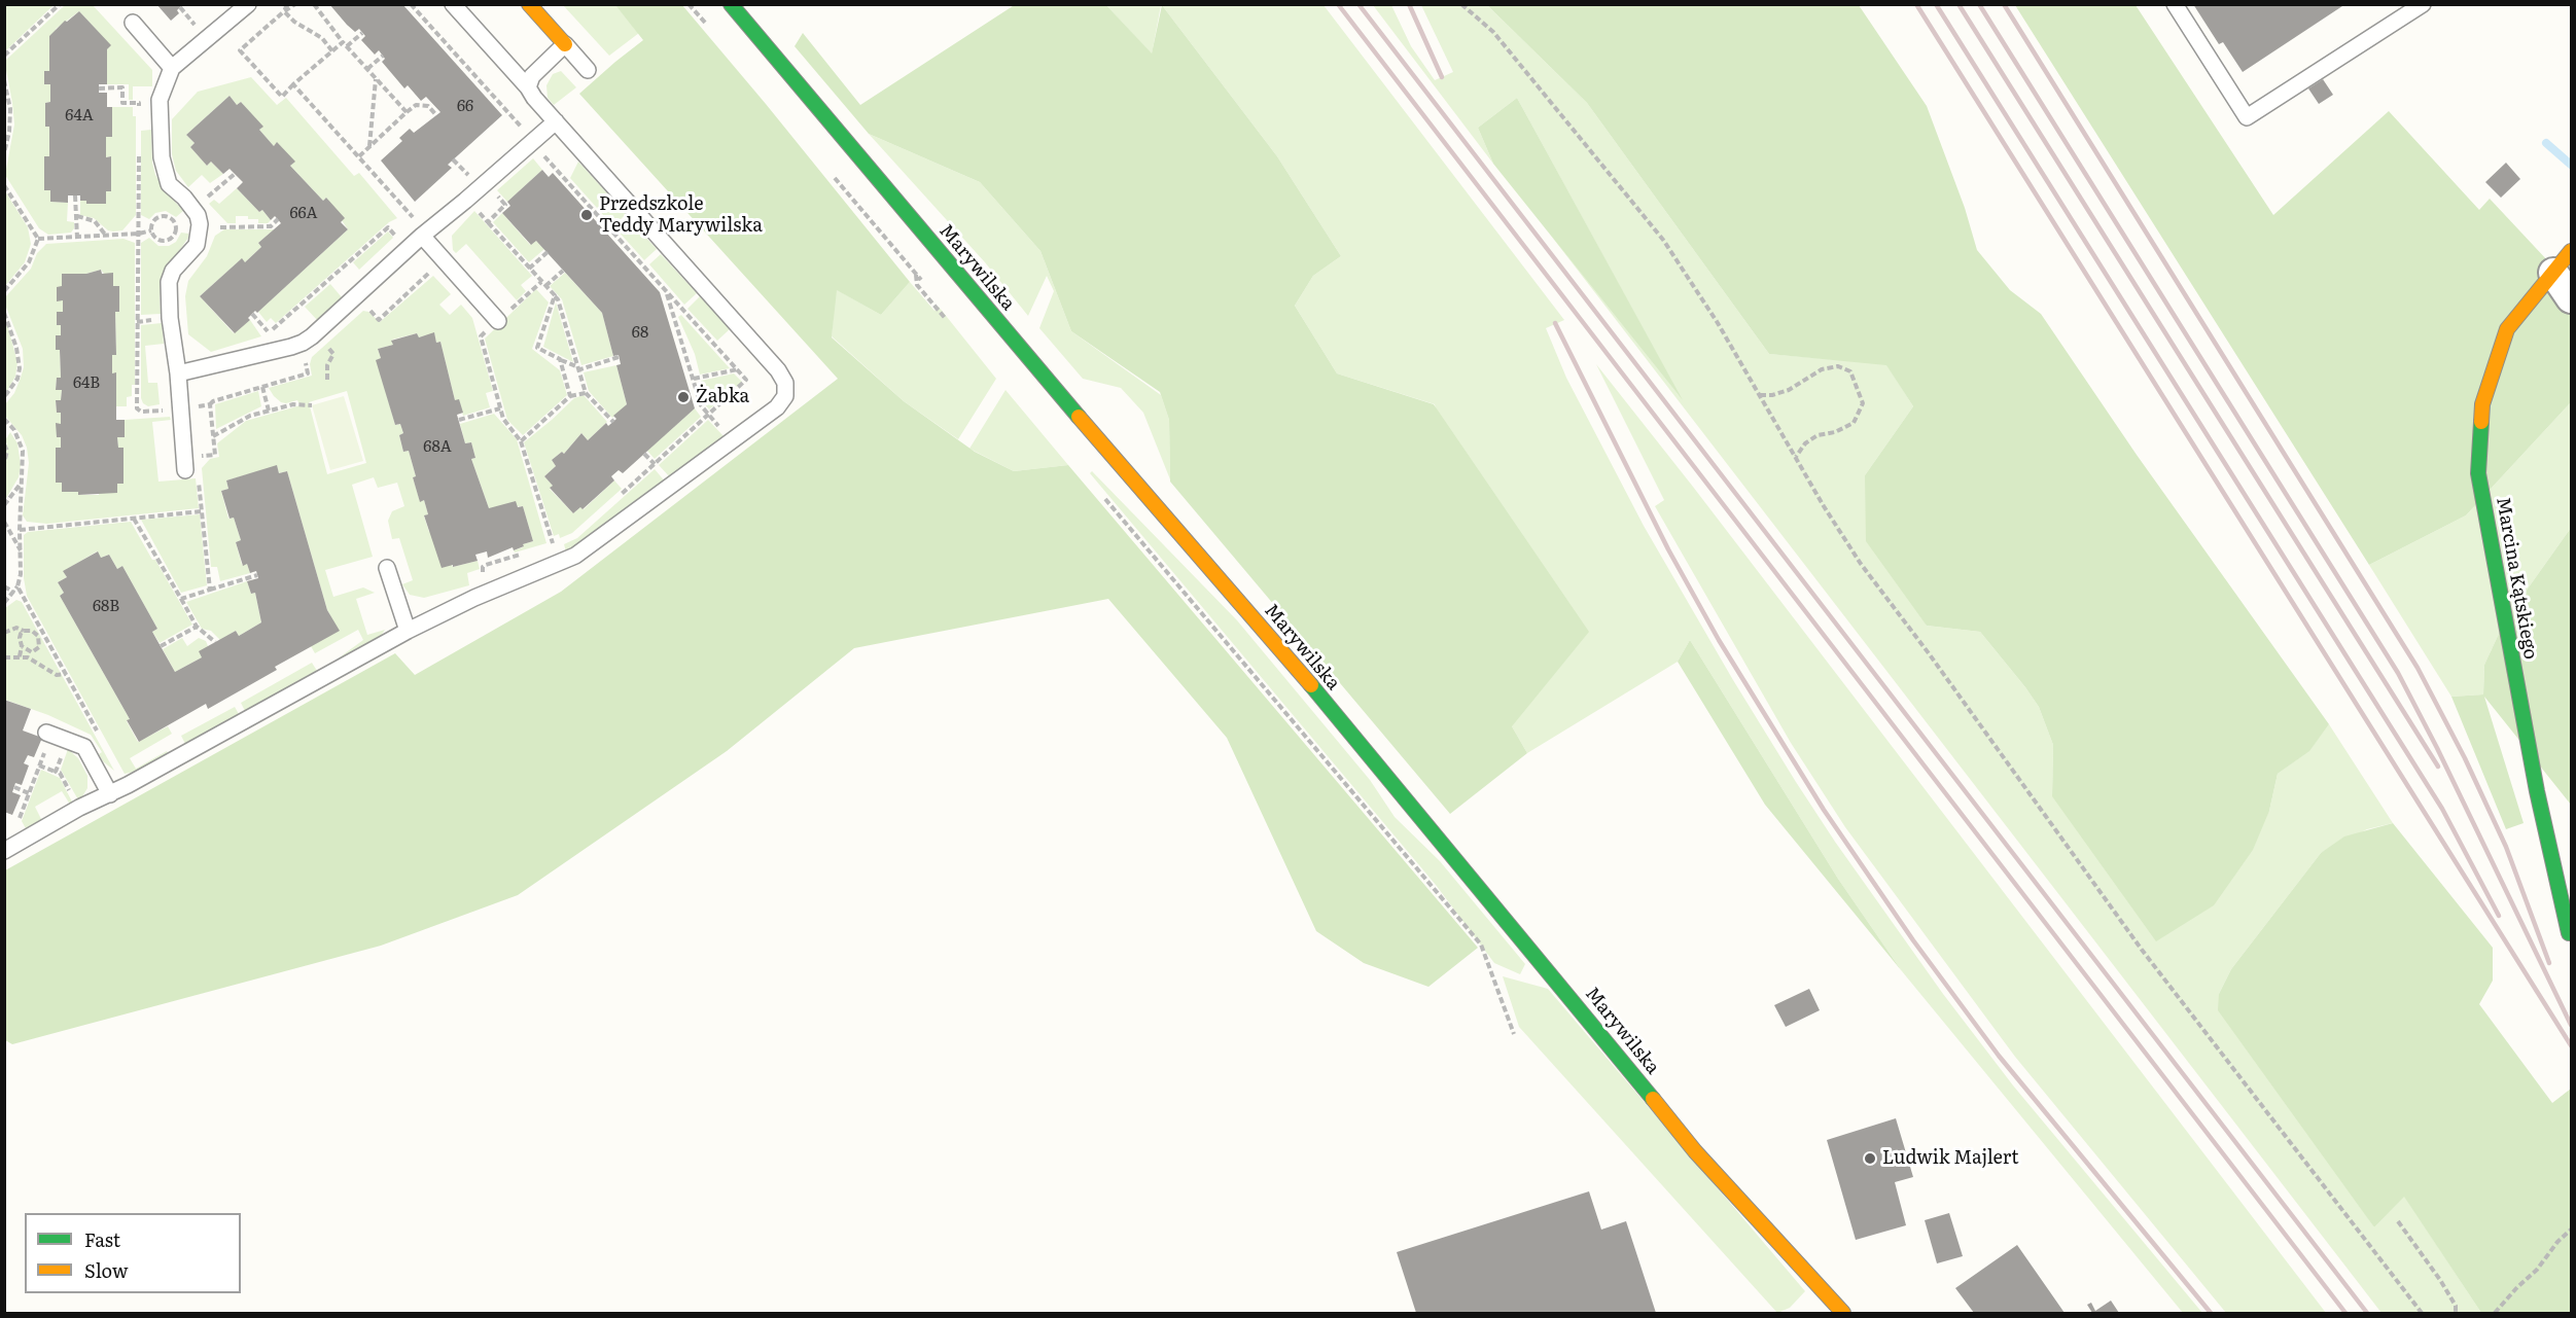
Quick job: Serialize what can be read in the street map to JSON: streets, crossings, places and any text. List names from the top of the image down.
{
  "streets": {
    "street": ["Marywilska", "Marcina Kątskiego"]
  },
  "places": ["Przedszkole Teddy Marywilska", "Żabka", "Ludwik Majlert"],
  "house_numbers": [
    "66",
    "64A",
    "66A",
    "68",
    "64B",
    "68A",
    "68B"
  ],
  "legend": ["Fast", "Slow"]
}
